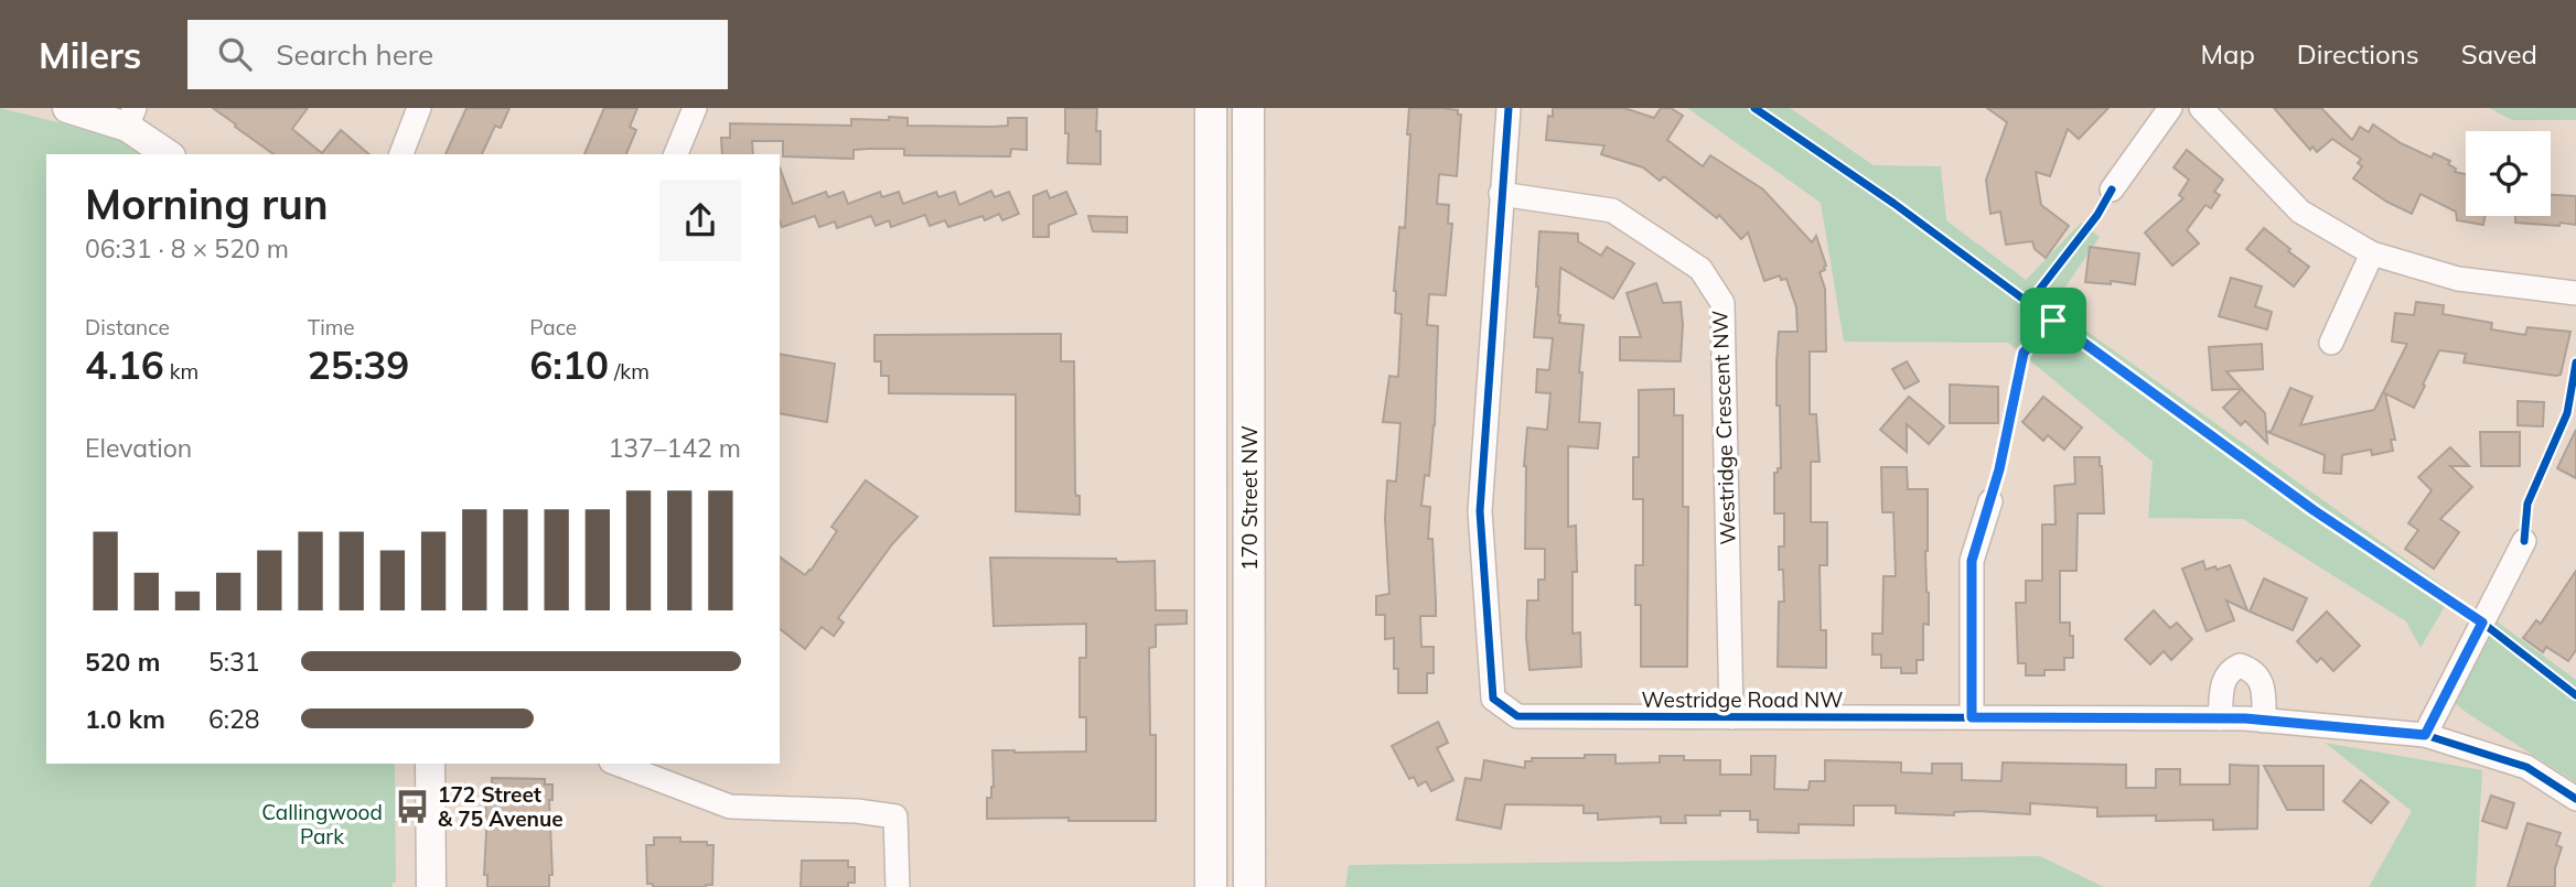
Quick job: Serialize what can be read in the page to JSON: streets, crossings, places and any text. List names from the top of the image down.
{
  "streets": {
    "main road": ["170 Street NW"],
    "street": ["Westridge Crescent NW", "Westridge Road NW"]
  },
  "crossings": [
    ["Westridge Crescent NW", "Westridge Road NW"]
  ],
  "parks": ["Callingwood Park"],
  "places": {
    "bus stop": ["172 Street & 75 Avenue"]
  },
  "page": {
    "header": "Milers",
    "search": "Search here",
    "nav": ["Map", "Directions", "Saved"],
    "heading": ["Morning run", "06:31 · 8 × 520 m"],
    "stats": [
      ["Distance", "4.16 km"],
      ["Time", "25:39"],
      ["Pace", "6:10 /km"]
    ],
    "chart": ["Elevation", "137–142 m"],
    "list": [
      {
        "name": "520 m",
        "note": "5:31"
      },
      {
        "name": "1.0 km",
        "note": "6:28"
      }
    ]
  }
}
